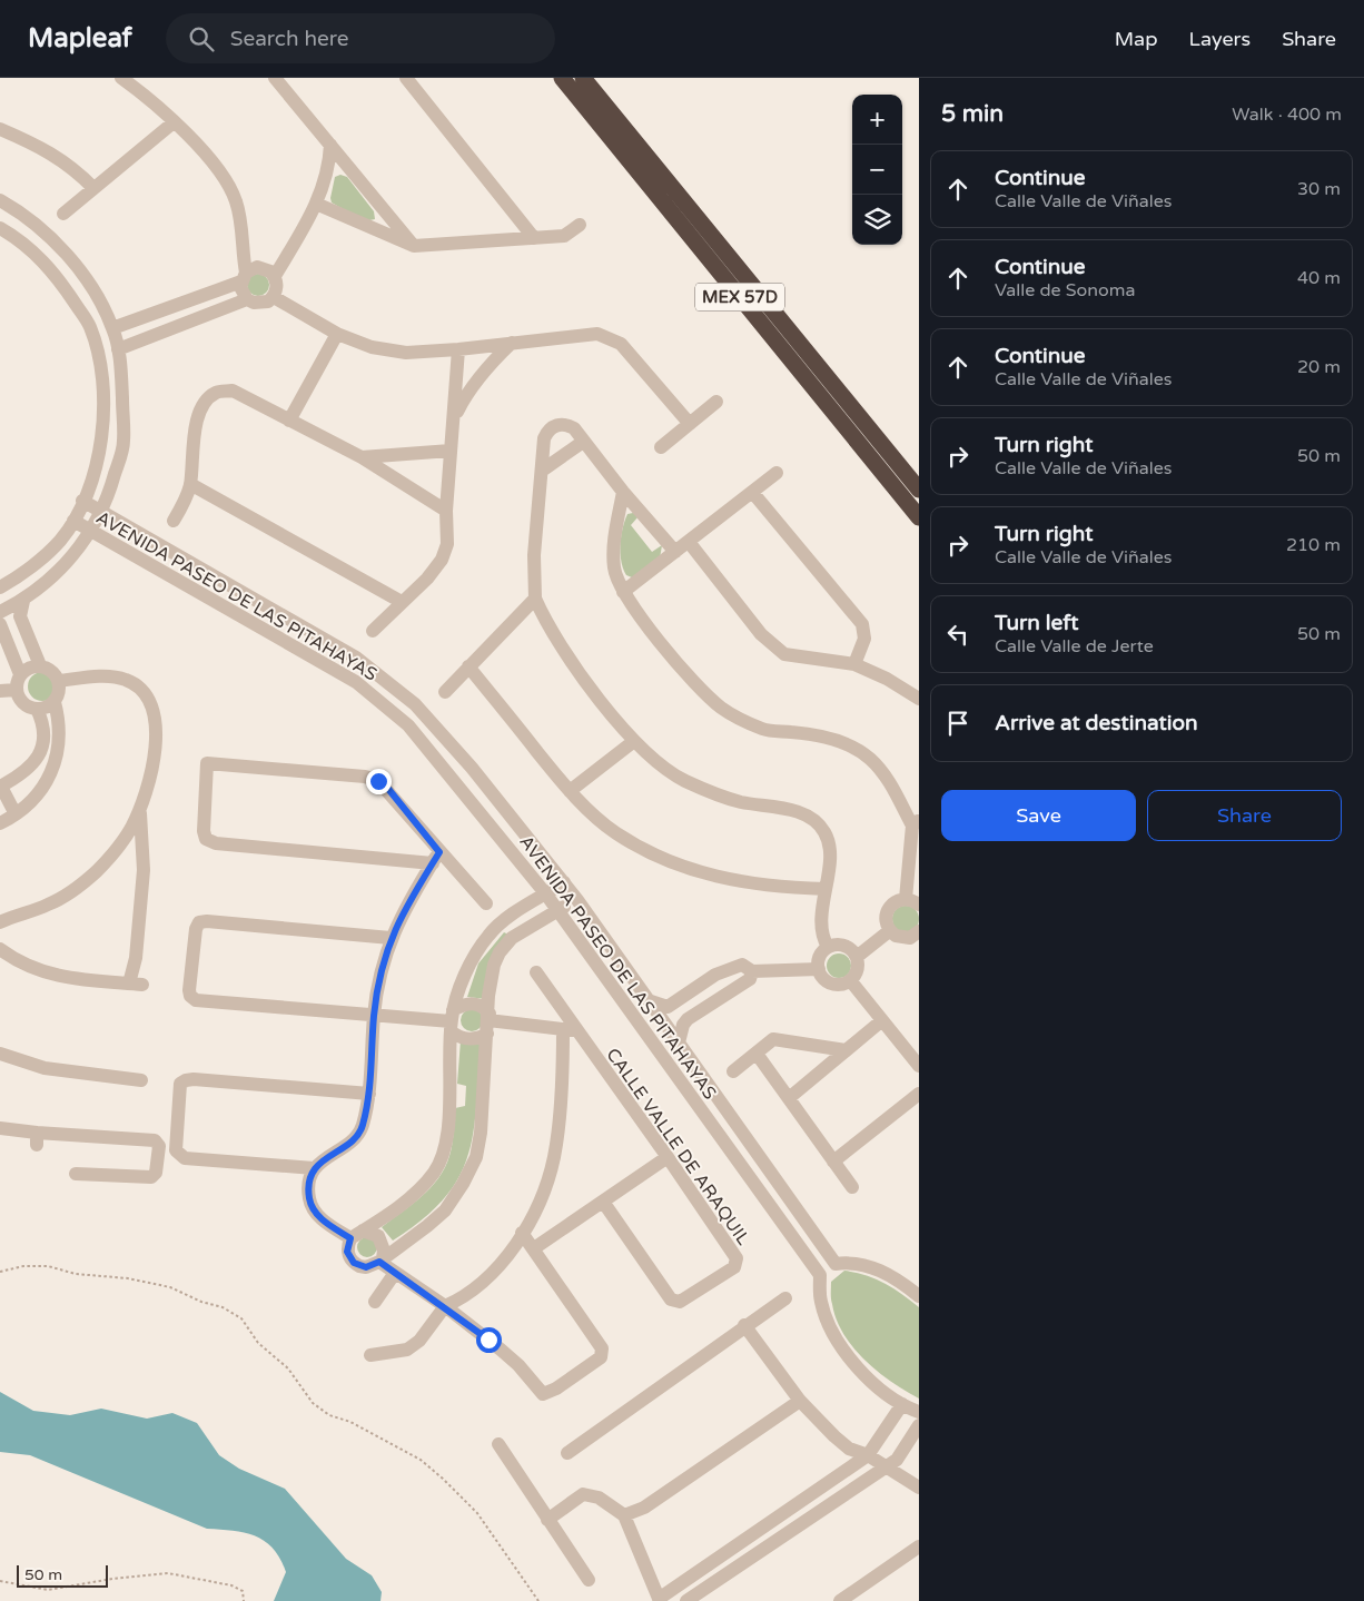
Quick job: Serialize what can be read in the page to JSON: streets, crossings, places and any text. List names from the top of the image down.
{
  "streets": {
    "highway": ["MEX 57D"],
    "street": ["AVENIDA PASEO DE LAS PITAHAYAS", "CALLE VALLE DE ARAQUIL"]
  },
  "scale_bar": "50 m",
  "page": {
    "header": "Mapleaf",
    "search": "Search here",
    "nav": ["Map", "Layers", "Share"],
    "heading": ["5 min", "Walk · 400 m"],
    "map_buttons": ["+", "−"],
    "list": [
      ["Continue", "Calle Valle de Viñales", "30 m"],
      ["Continue", "Valle de Sonoma", "40 m"],
      ["Continue", "Calle Valle de Viñales", "20 m"],
      ["Turn right", "Calle Valle de Viñales", "50 m"],
      ["Turn right", "Calle Valle de Viñales", "210 m"],
      ["Turn left", "Calle Valle de Jerte", "50 m"],
      "Arrive at destination"
    ],
    "buttons": ["Save", "Share"],
    "scale": "50 m"
  }
}
